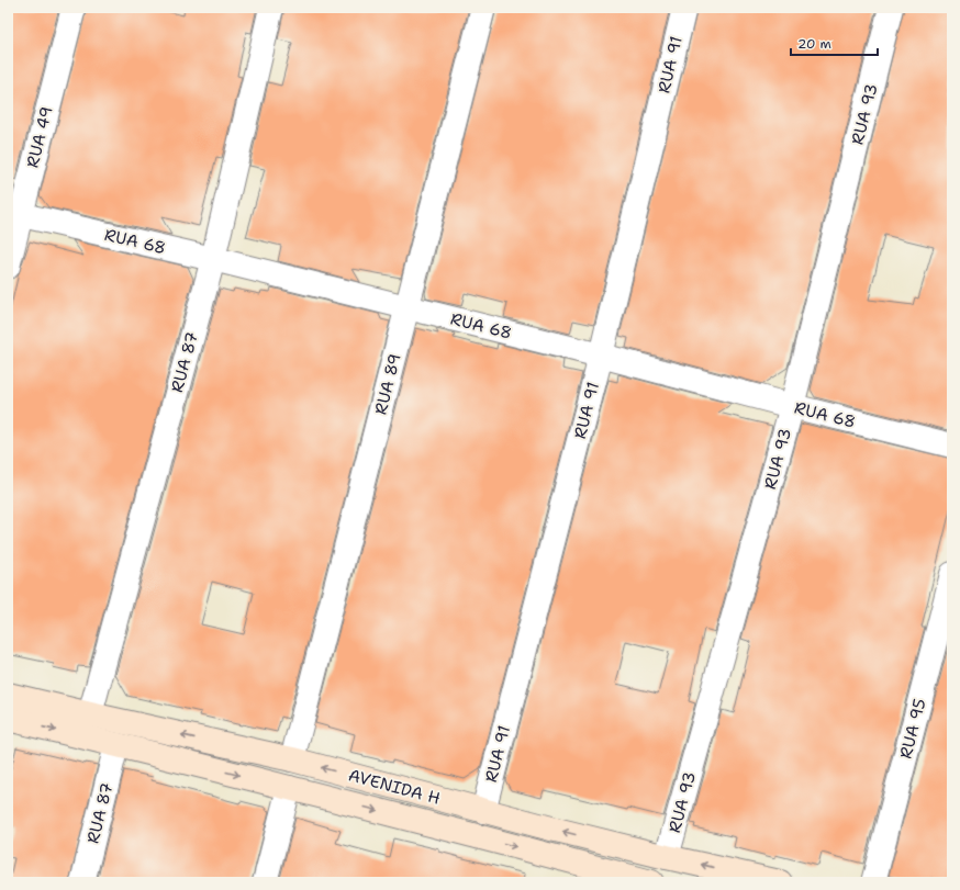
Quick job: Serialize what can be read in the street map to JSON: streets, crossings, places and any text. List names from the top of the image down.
{
  "streets": {
    "street": [
      "RUA 91",
      "RUA 93",
      "RUA 49",
      "RUA 68",
      "RUA 87",
      "RUA 89",
      "RUA 95",
      "AVENIDA H"
    ]
  },
  "crossings": [
    ["RUA 91", "RUA 68"],
    ["RUA 91", "AVENIDA H"],
    ["RUA 93", "RUA 68"],
    ["RUA 93", "AVENIDA H"],
    ["RUA 49", "RUA 68"],
    ["RUA 68", "RUA 87"],
    ["RUA 68", "RUA 89"],
    ["RUA 87", "AVENIDA H"],
    ["RUA 89", "AVENIDA H"]
  ],
  "scale_bar": "20 m"
}
